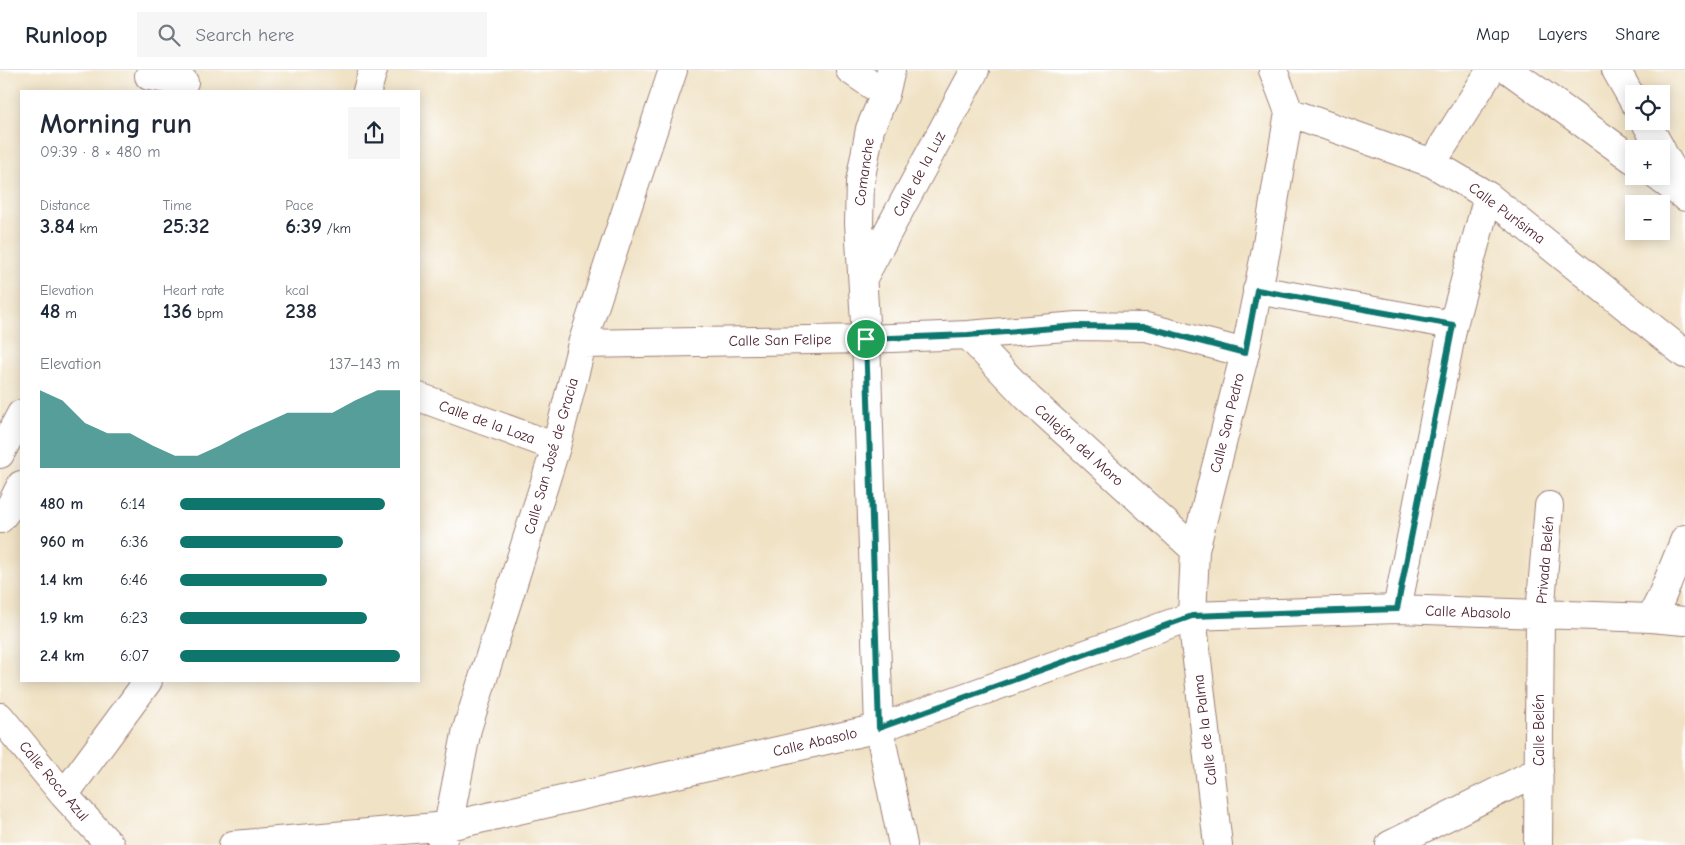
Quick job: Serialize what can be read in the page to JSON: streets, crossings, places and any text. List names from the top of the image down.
{
  "streets": {
    "street": [
      "Comanche",
      "Calle de la Luz",
      "Calle Purísima",
      "Calle San Felipe",
      "Calle de la Loza",
      "Calle San Pedro",
      "Callejón del Moro",
      "Calle San José de Gracia",
      "Privada Belén",
      "Calle Abasolo",
      "Calle de la Palma",
      "Calle Belén",
      "Calle Roca Azul"
    ]
  },
  "crossings": [
    ["Comanche", "Calle de la Luz"],
    ["Comanche", "Calle San Felipe"],
    ["Comanche", "Calle Abasolo"],
    ["Calle Purísima", "Calle San Pedro"],
    ["Calle San Felipe", "Calle San Pedro"],
    ["Calle San Felipe", "Callejón del Moro"],
    ["Calle San Felipe", "Calle San José de Gracia"],
    ["Calle de la Loza", "Calle San José de Gracia"],
    ["Calle San Pedro", "Callejón del Moro"],
    ["Calle San Pedro", "Calle Abasolo"],
    ["Calle San Pedro", "Calle de la Palma"],
    ["Calle San José de Gracia", "Calle Abasolo"],
    ["Privada Belén", "Calle Abasolo"],
    ["Privada Belén", "Calle Belén"],
    ["Calle Abasolo", "Calle de la Palma"],
    ["Calle Abasolo", "Calle Belén"]
  ],
  "page": {
    "header": "Runloop",
    "search": "Search here",
    "nav": ["Map", "Layers", "Share"],
    "map_buttons": ["+", "−"],
    "heading": ["Morning run", "09:39 · 8 × 480 m"],
    "stats": [
      ["Distance", "3.84 km"],
      ["Time", "25:32"],
      ["Pace", "6:39 /km"],
      ["Elevation", "48 m"],
      ["Heart rate", "136 bpm"],
      ["kcal", "238"]
    ],
    "chart": ["Elevation", "137–143 m"],
    "list": [
      {
        "name": "480 m",
        "note": "6:14"
      },
      {
        "name": "960 m",
        "note": "6:36"
      },
      {
        "name": "1.4 km",
        "note": "6:46"
      },
      {
        "name": "1.9 km",
        "note": "6:23"
      },
      {
        "name": "2.4 km",
        "note": "6:07"
      }
    ]
  }
}
